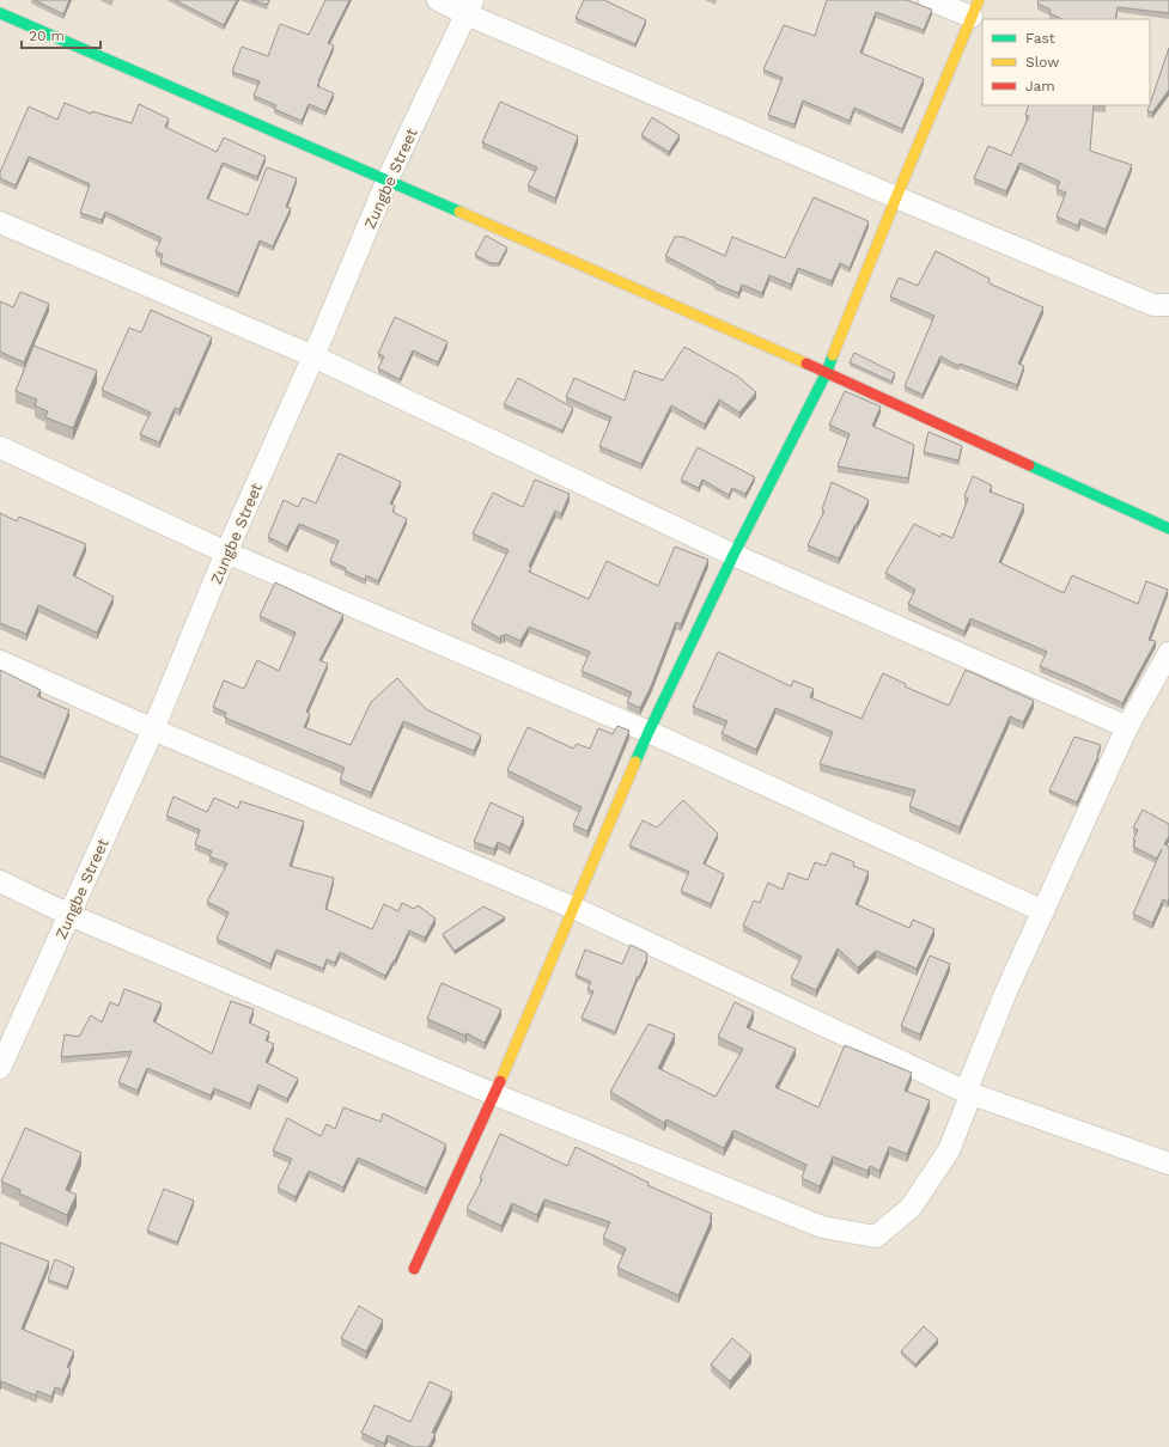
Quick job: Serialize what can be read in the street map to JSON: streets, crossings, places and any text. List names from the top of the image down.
{
  "streets": {
    "street": ["Zungbe Street"]
  },
  "legend": ["Fast", "Slow", "Jam"],
  "scale_bar": "20 m"
}
